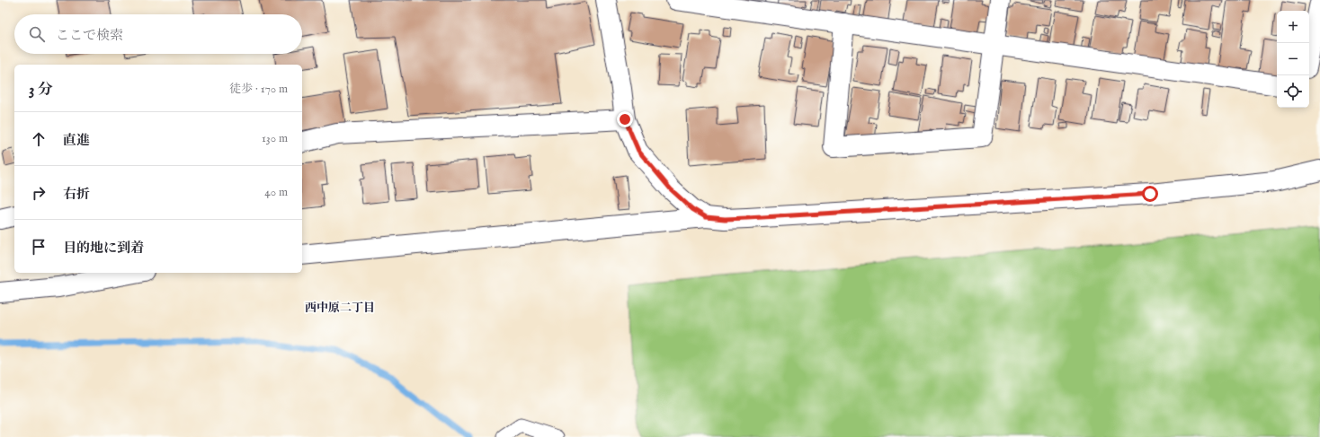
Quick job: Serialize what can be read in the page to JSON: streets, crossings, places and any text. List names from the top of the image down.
{
  "districts": ["西中原二丁目"],
  "page": {
    "map_buttons": ["+", "−"],
    "search": "ここで検索",
    "heading": ["3 分", "徒歩 · 170 m"],
    "list": [
      ["直進", "130 m"],
      ["右折", "40 m"],
      "目的地に到着"
    ]
  }
}
